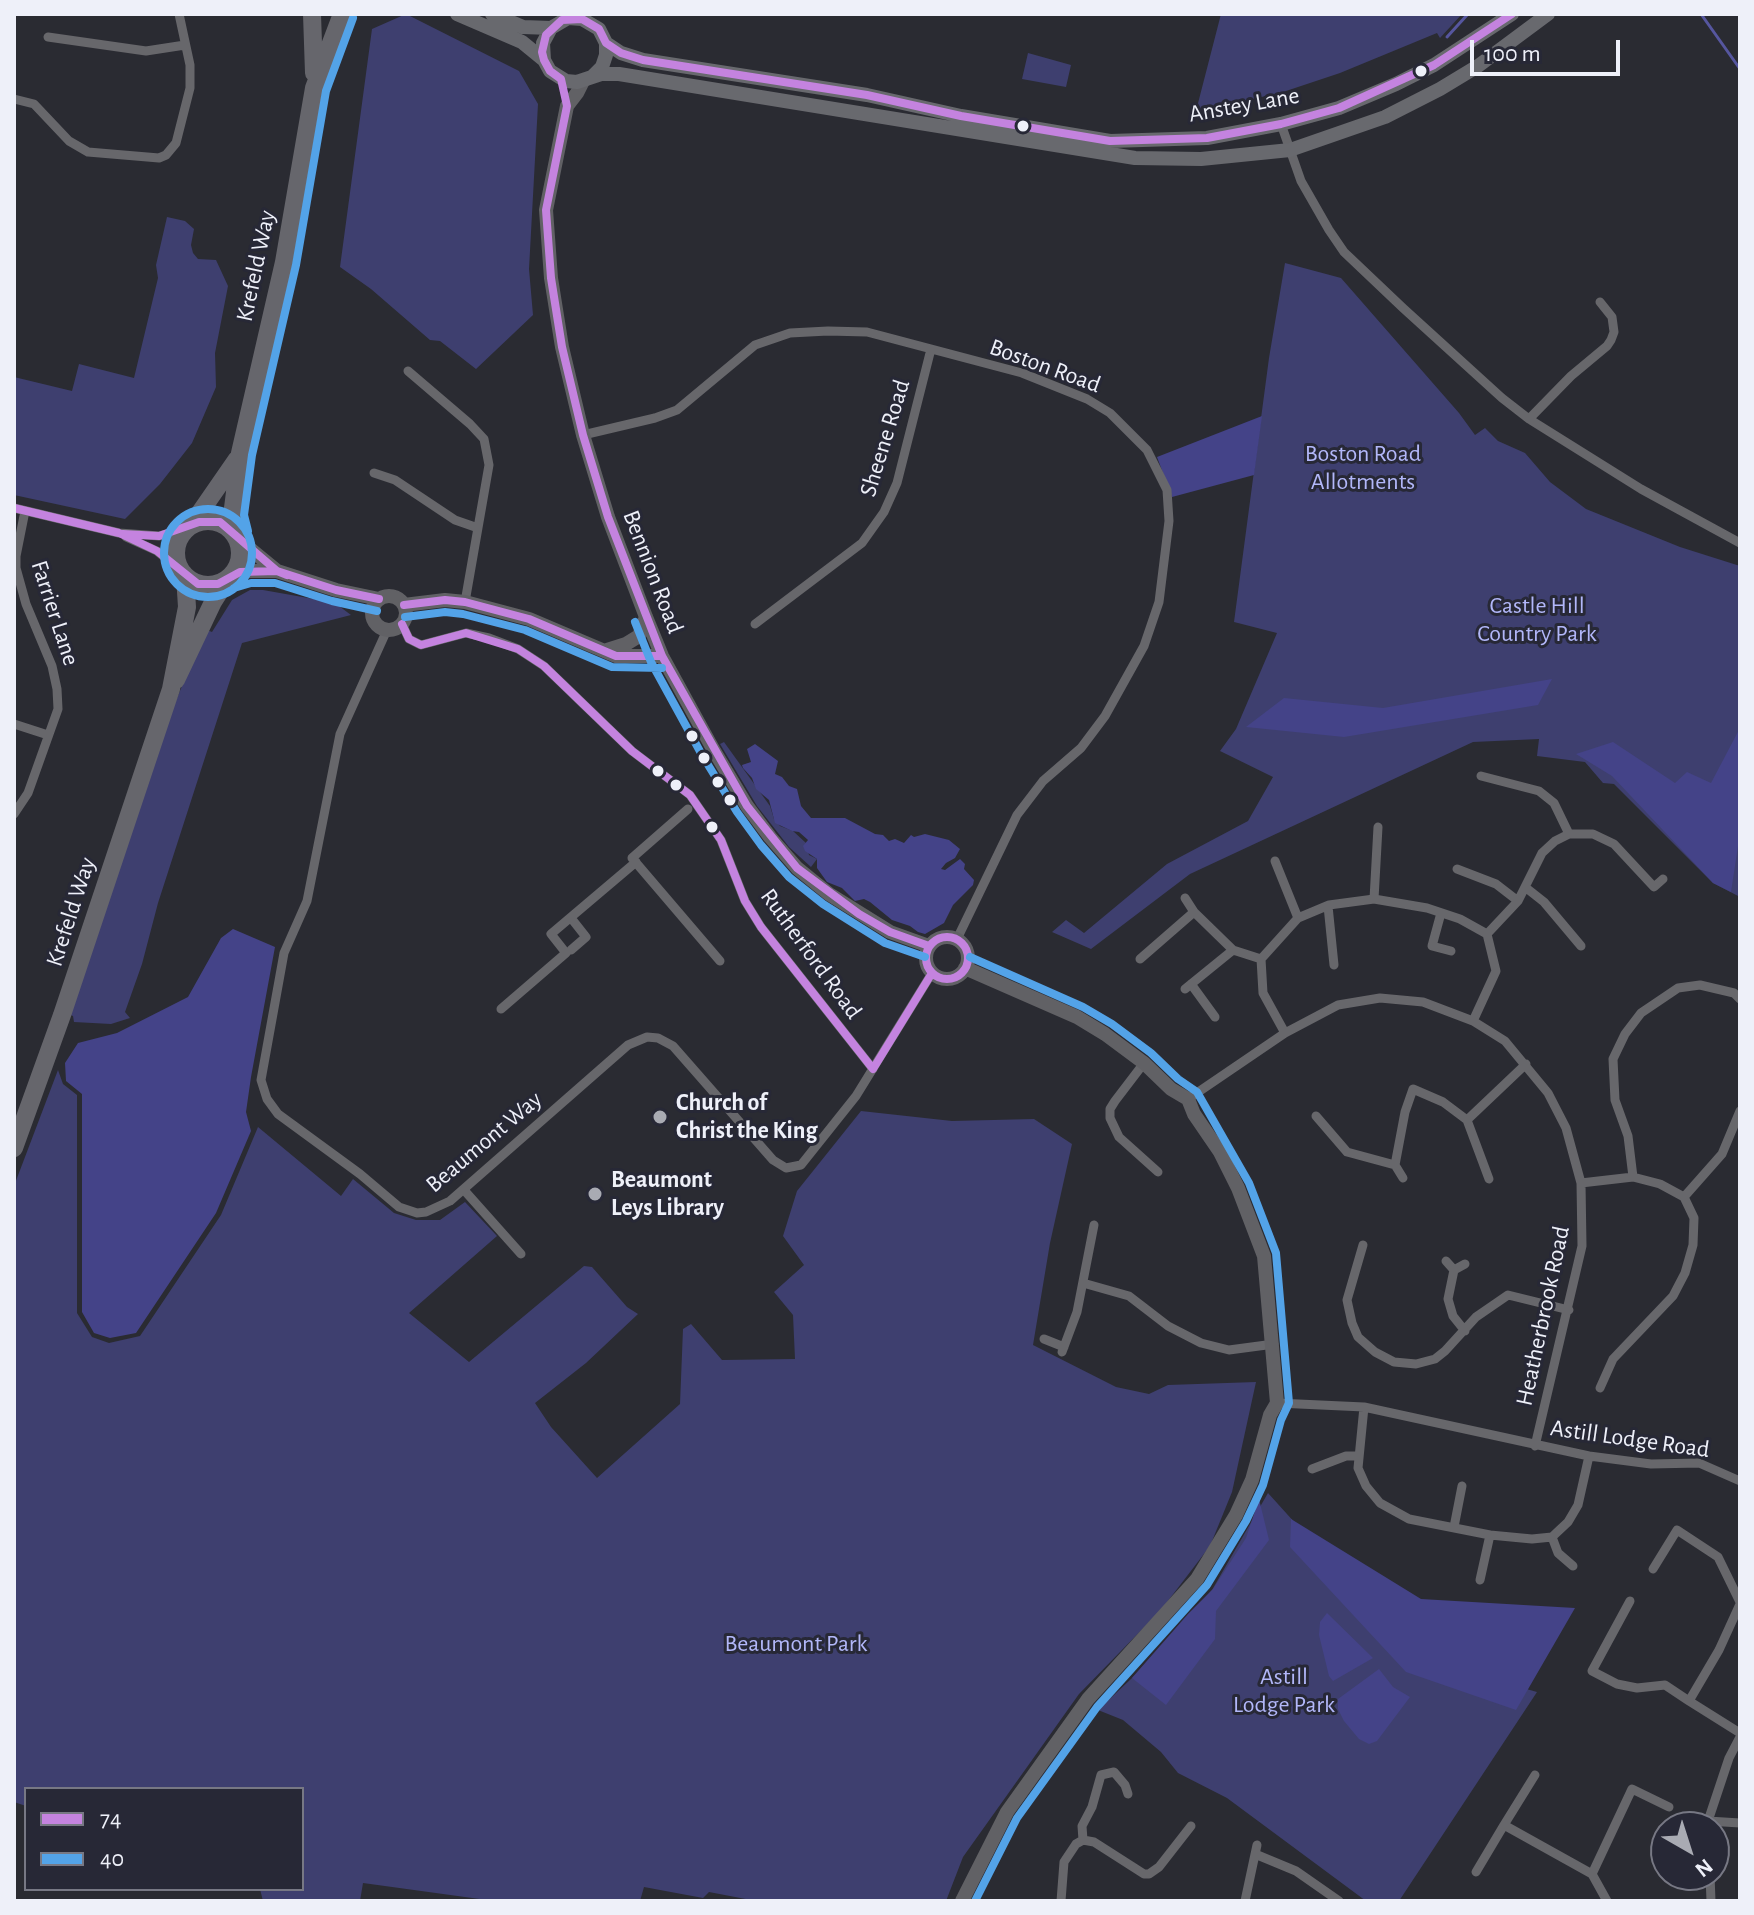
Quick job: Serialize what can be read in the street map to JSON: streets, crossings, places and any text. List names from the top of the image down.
{
  "streets": {
    "highway": ["Krefeld Way"],
    "main road": ["Anstey Lane"],
    "street": [
      "Boston Road",
      "Sheene Road",
      "Bennion Road",
      "Farrier Lane",
      "Rutherford Road",
      "Beaumont Way",
      "Heatherbrook Road",
      "Astill Lodge Road"
    ]
  },
  "crossings": [
    ["Anstey Lane", "Bennion Road"],
    ["Boston Road", "Sheene Road"],
    ["Boston Road", "Bennion Road"],
    ["Boston Road", "Beaumont Way"],
    ["Bennion Road", "Beaumont Way"],
    ["Rutherford Road", "Beaumont Way"],
    ["Heatherbrook Road", "Astill Lodge Road"]
  ],
  "parks": [
    "Boston Road Allotments",
    "Castle Hill Country Park",
    "Beaumont Park",
    "Astill Lodge Park"
  ],
  "places": ["Church of Christ the King", "Beaumont Leys Library"],
  "lines": ["transit line 74", "transit line 40"],
  "legend": ["74", "40"],
  "scale_bar": "100 m",
  "north": "bottom right"
}
